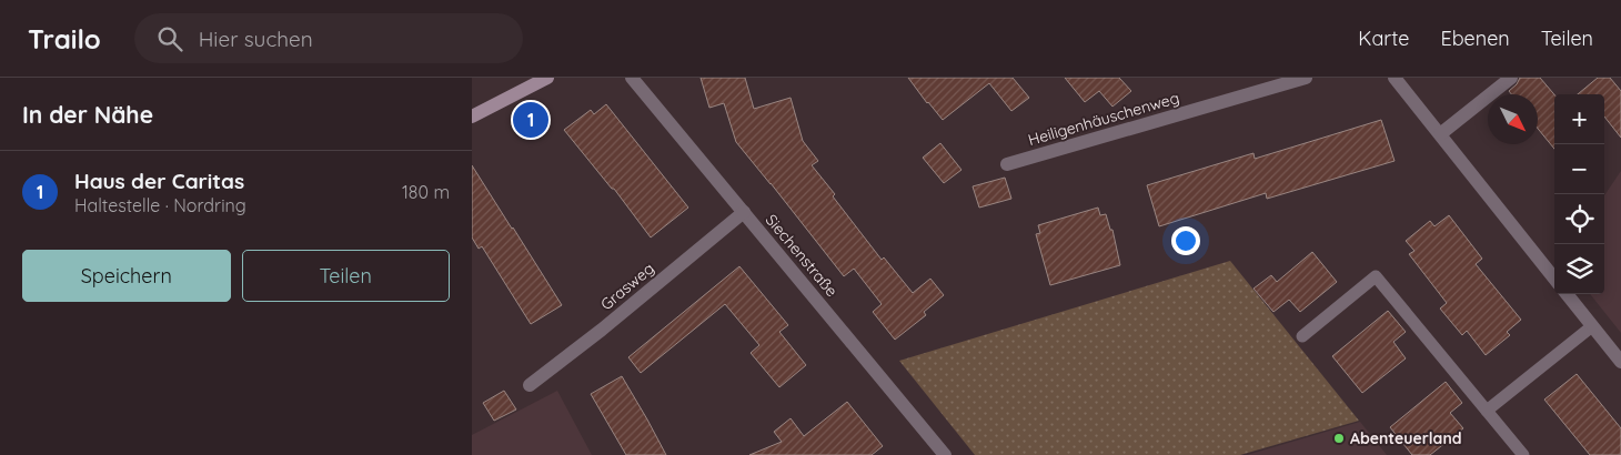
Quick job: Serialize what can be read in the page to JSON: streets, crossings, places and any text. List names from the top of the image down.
{
  "streets": {
    "street": ["Heiligenhäuschenweg", "Siechenstraße", "Grasweg"]
  },
  "crossings": [
    ["Siechenstraße", "Grasweg"]
  ],
  "places": ["Abenteuerland"],
  "north": "bottom right",
  "page": {
    "header": "Trailo",
    "search": "Hier suchen",
    "nav": ["Karte", "Ebenen", "Teilen"],
    "heading": "In der Nähe",
    "map_buttons": ["+", "−"],
    "pins": "1",
    "list": [
      {
        "mark": "1",
        "name": "Haus der Caritas",
        "note": "Haltestelle · Nordring",
        "value": "180 m"
      }
    ],
    "buttons": ["Speichern", "Teilen"]
  }
}
